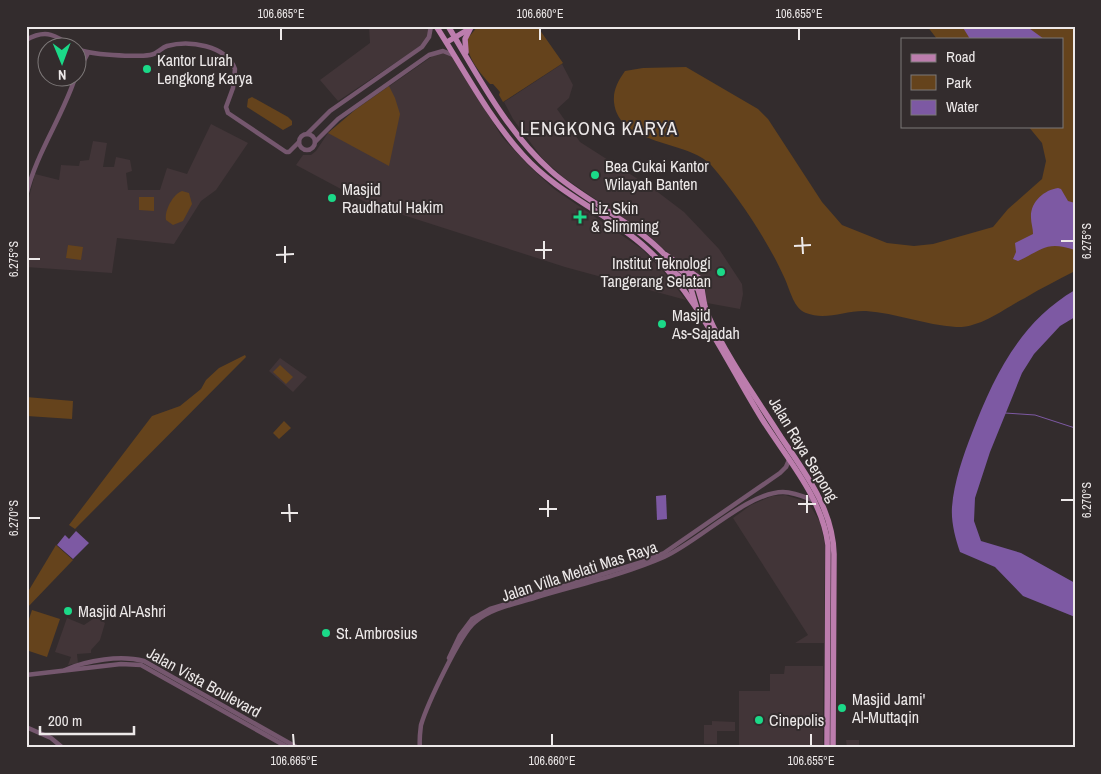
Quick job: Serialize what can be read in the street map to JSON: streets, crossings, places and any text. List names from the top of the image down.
{
  "streets": {
    "main road": ["Jalan Raya Serpong"],
    "street": ["Jalan Villa Melati Mas Raya", "Jalan Vista Boulevard"]
  },
  "crossings": [
    ["Jalan Raya Serpong", "Jalan Villa Melati Mas Raya"]
  ],
  "districts": ["LENGKONG KARYA"],
  "places": {
    "other": [
      "Kantor Lurah Lengkong Karya",
      "Bea Cukai Kantor Wilayah Banten",
      "Masjid Raudhatul Hakim",
      "Institut Teknologi Tangerang Selatan",
      "Masjid As-Sajadah",
      "Masjid Al-Ashri",
      "St. Ambrosius",
      "Masjid Jami' Al-Muttaqin",
      "Cinepolis"
    ],
    "health": ["Liz Skin & Slimming"]
  },
  "legend": ["Road", "Park", "Water"],
  "scale_bar": "200 m",
  "north": "bottom",
  "coordinates": [
    "106.665°E",
    "106.660°E",
    "106.655°E",
    "6.275°S",
    "6.270°S"
  ]
}
